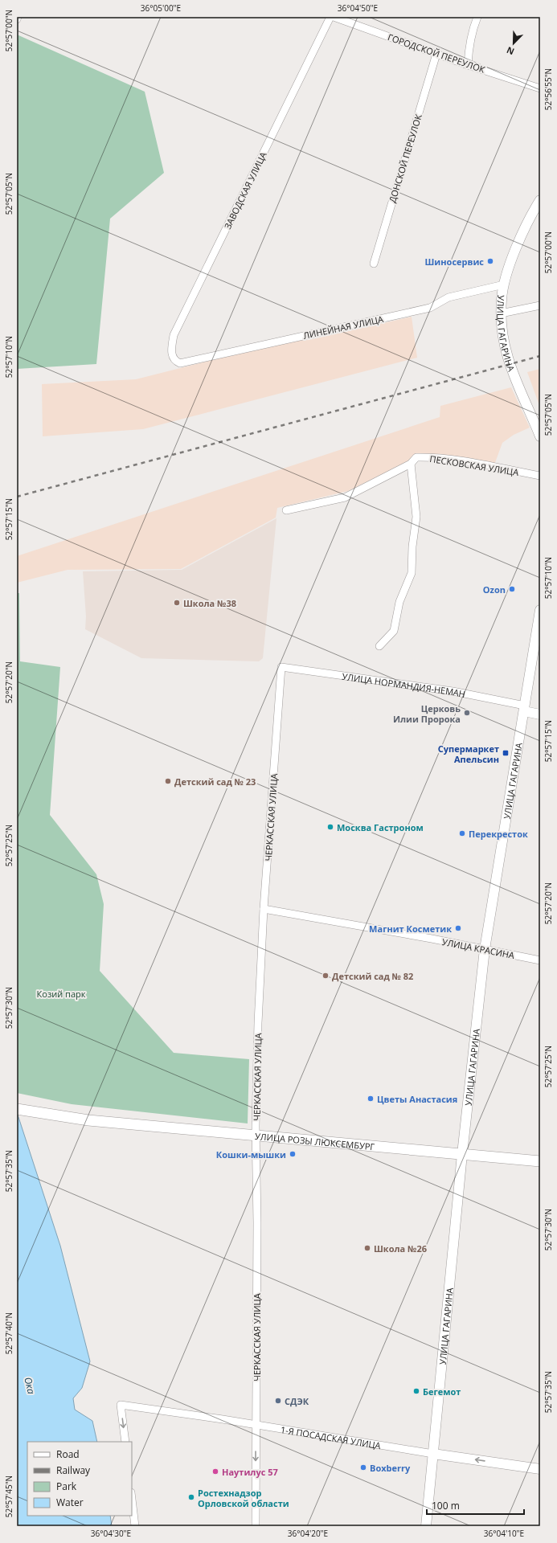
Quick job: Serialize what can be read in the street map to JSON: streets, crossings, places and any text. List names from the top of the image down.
{
  "streets": {
    "main road": [
      "УЛИЦА ГАГАРИНА",
      "УЛИЦА НОРМАНДИЯ-НЕМАН",
      "УЛИЦА РОЗЫ ЛЮКСЕМБУРГ",
      "1-Я ПОСАДСКАЯ УЛИЦА"
    ],
    "street": [
      "ГОРОДСКОЙ ПЕРЕУЛОК",
      "ДОНСКОЙ ПЕРЕУЛОК",
      "ЗАВОДСКАЯ УЛИЦА",
      "ЛИНЕЙНАЯ УЛИЦА",
      "ПЕСКОВСКАЯ УЛИЦА",
      "ЧЕРКАССКАЯ УЛИЦА",
      "УЛИЦА КРАСИНА"
    ]
  },
  "crossings": [
    ["ГОРОДСКОЙ ПЕРЕУЛОК", "ДОНСКОЙ ПЕРЕУЛОК"],
    ["ЗАВОДСКАЯ УЛИЦА", "ЛИНЕЙНАЯ УЛИЦА"],
    ["ЛИНЕЙНАЯ УЛИЦА", "УЛИЦА ГАГАРИНА"],
    ["УЛИЦА ГАГАРИНА", "УЛИЦА НОРМАНДИЯ-НЕМАН"],
    ["УЛИЦА ГАГАРИНА", "УЛИЦА КРАСИНА"],
    ["УЛИЦА ГАГАРИНА", "УЛИЦА РОЗЫ ЛЮКСЕМБУРГ"],
    ["УЛИЦА ГАГАРИНА", "1-Я ПОСАДСКАЯ УЛИЦА"],
    ["УЛИЦА НОРМАНДИЯ-НЕМАН", "ЧЕРКАССКАЯ УЛИЦА"],
    ["ЧЕРКАССКАЯ УЛИЦА", "УЛИЦА КРАСИНА"],
    ["ЧЕРКАССКАЯ УЛИЦА", "УЛИЦА РОЗЫ ЛЮКСЕМБУРГ"],
    ["ЧЕРКАССКАЯ УЛИЦА", "1-Я ПОСАДСКАЯ УЛИЦА"]
  ],
  "one_way": ["1-Я ПОСАДСКАЯ УЛИЦА"],
  "water": ["Ока"],
  "parks": ["Козий парк"],
  "places": {
    "other": [
      "Шиносервис",
      "Ozon",
      "Школа №38",
      "Церковь Илии Пророка",
      "Детский сад № 23",
      "Москва Гастроном",
      "Перекресток",
      "Магнит Косметик",
      "Детский сад № 82",
      "Цветы Анастасия",
      "Кошки-мышки",
      "Школа №26",
      "Бегемот",
      "СДЭК",
      "Boxberry",
      "Наутилус 57",
      "Ростехнадзор Орловской области"
    ],
    "transit": ["Супермаркет Апельсин"]
  },
  "legend": [
    "Road",
    "Railway",
    "Park",
    "Water"
  ],
  "scale_bar": "100 m",
  "north": "bottom left",
  "coordinates": [
    "36°05'00\"E",
    "36°04'50\"E",
    "52°57'00\"N",
    "52°56'55\"N",
    "52°57'05\"N",
    "52°57'10\"N",
    "52°57'15\"N",
    "52°57'20\"N",
    "52°57'25\"N",
    "52°57'30\"N",
    "52°57'35\"N",
    "52°57'40\"N",
    "52°57'45\"N",
    "36°04'30\"E",
    "36°04'20\"E",
    "36°04'10\"E"
  ]
}
